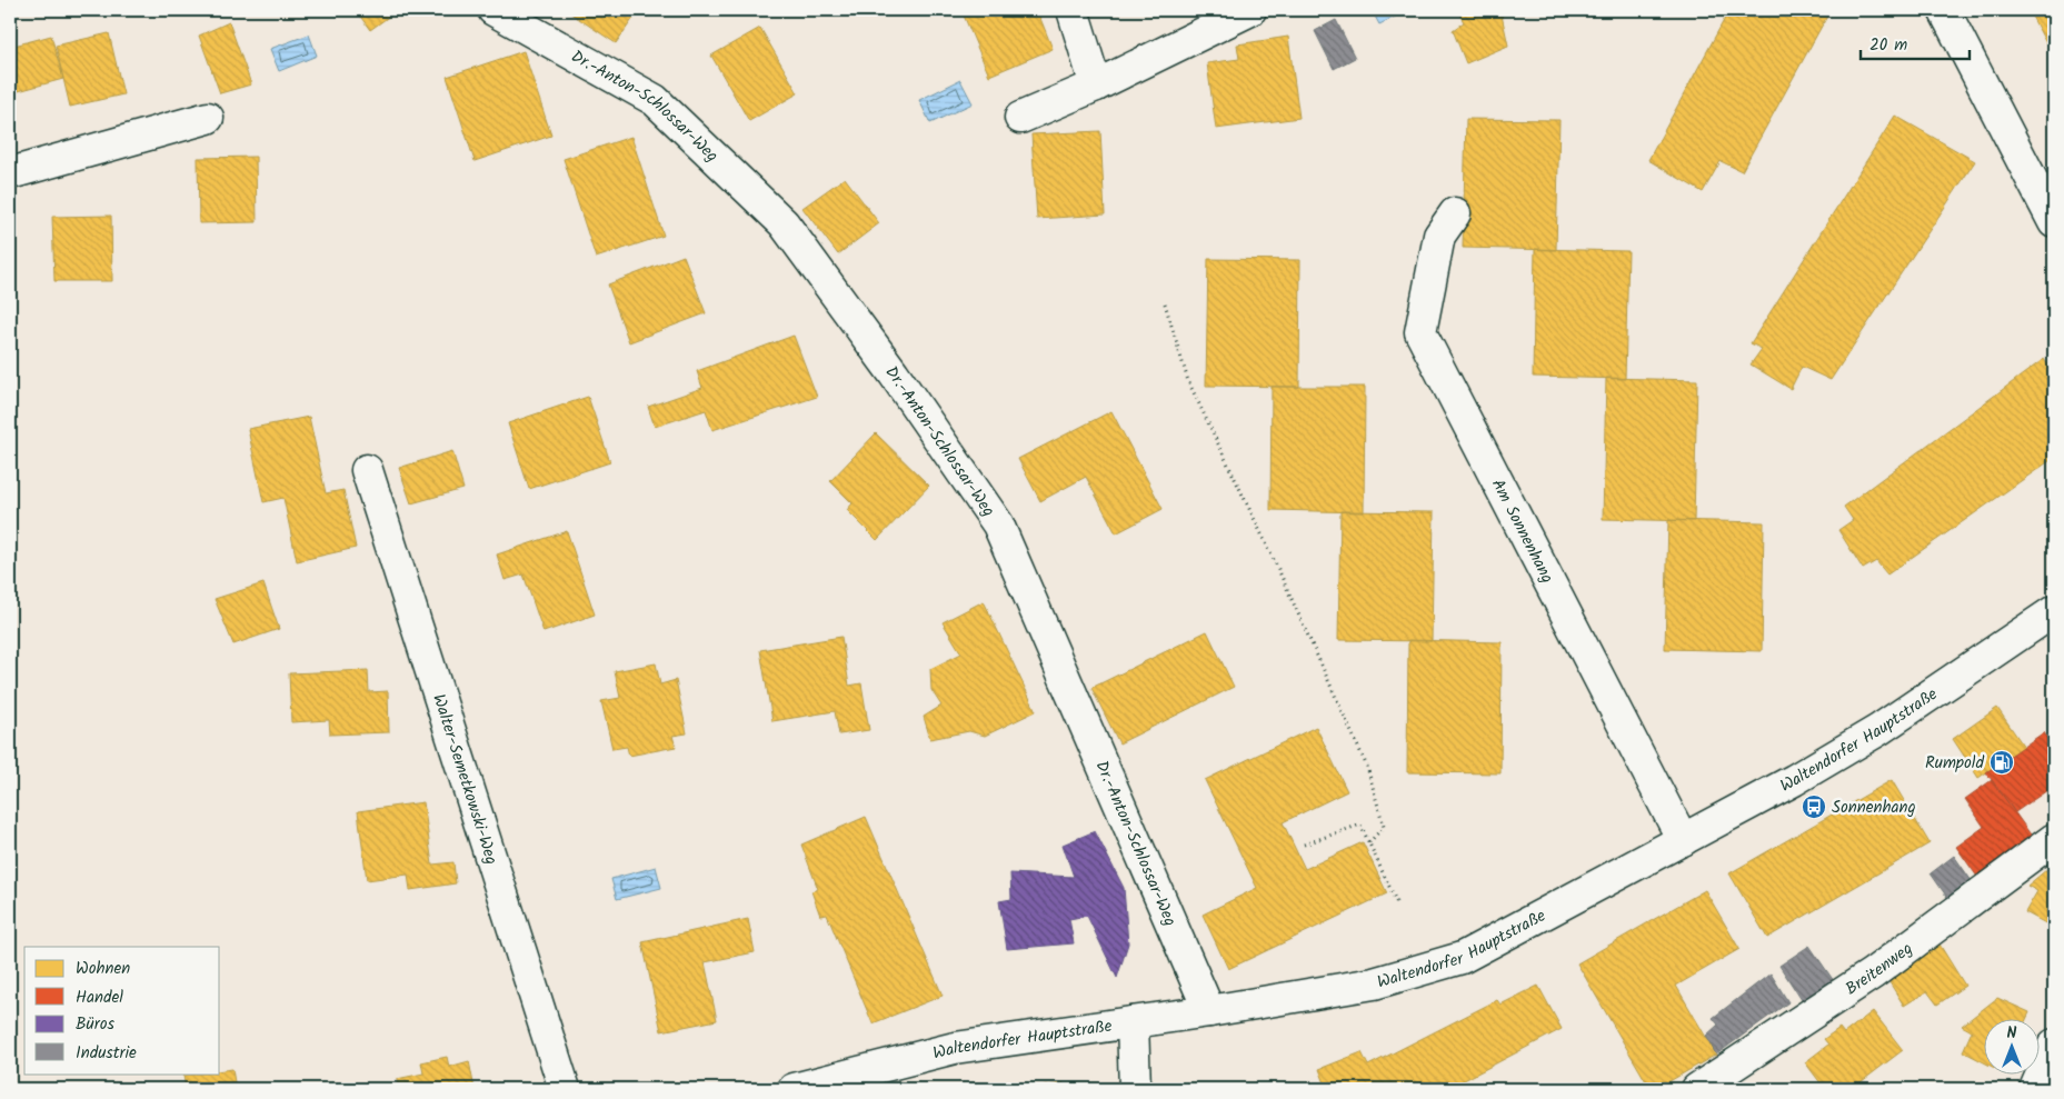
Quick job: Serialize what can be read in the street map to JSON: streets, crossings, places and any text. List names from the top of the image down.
{
  "streets": {
    "street": [
      "Dr.-Anton-Schlossar-Weg",
      "Am Sonnenhang",
      "Waltendorfer Hauptstraße",
      "Walter-Semetkowski-Weg",
      "Breitenweg"
    ]
  },
  "crossings": [
    ["Dr.-Anton-Schlossar-Weg", "Waltendorfer Hauptstraße"],
    ["Am Sonnenhang", "Waltendorfer Hauptstraße"]
  ],
  "places": {
    "fuel station": ["Rumpold"],
    "bus stop": ["Sonnenhang"]
  },
  "legend": [
    "Wohnen",
    "Handel",
    "Büros",
    "Industrie"
  ],
  "scale_bar": "20 m",
  "north": "top"
}
